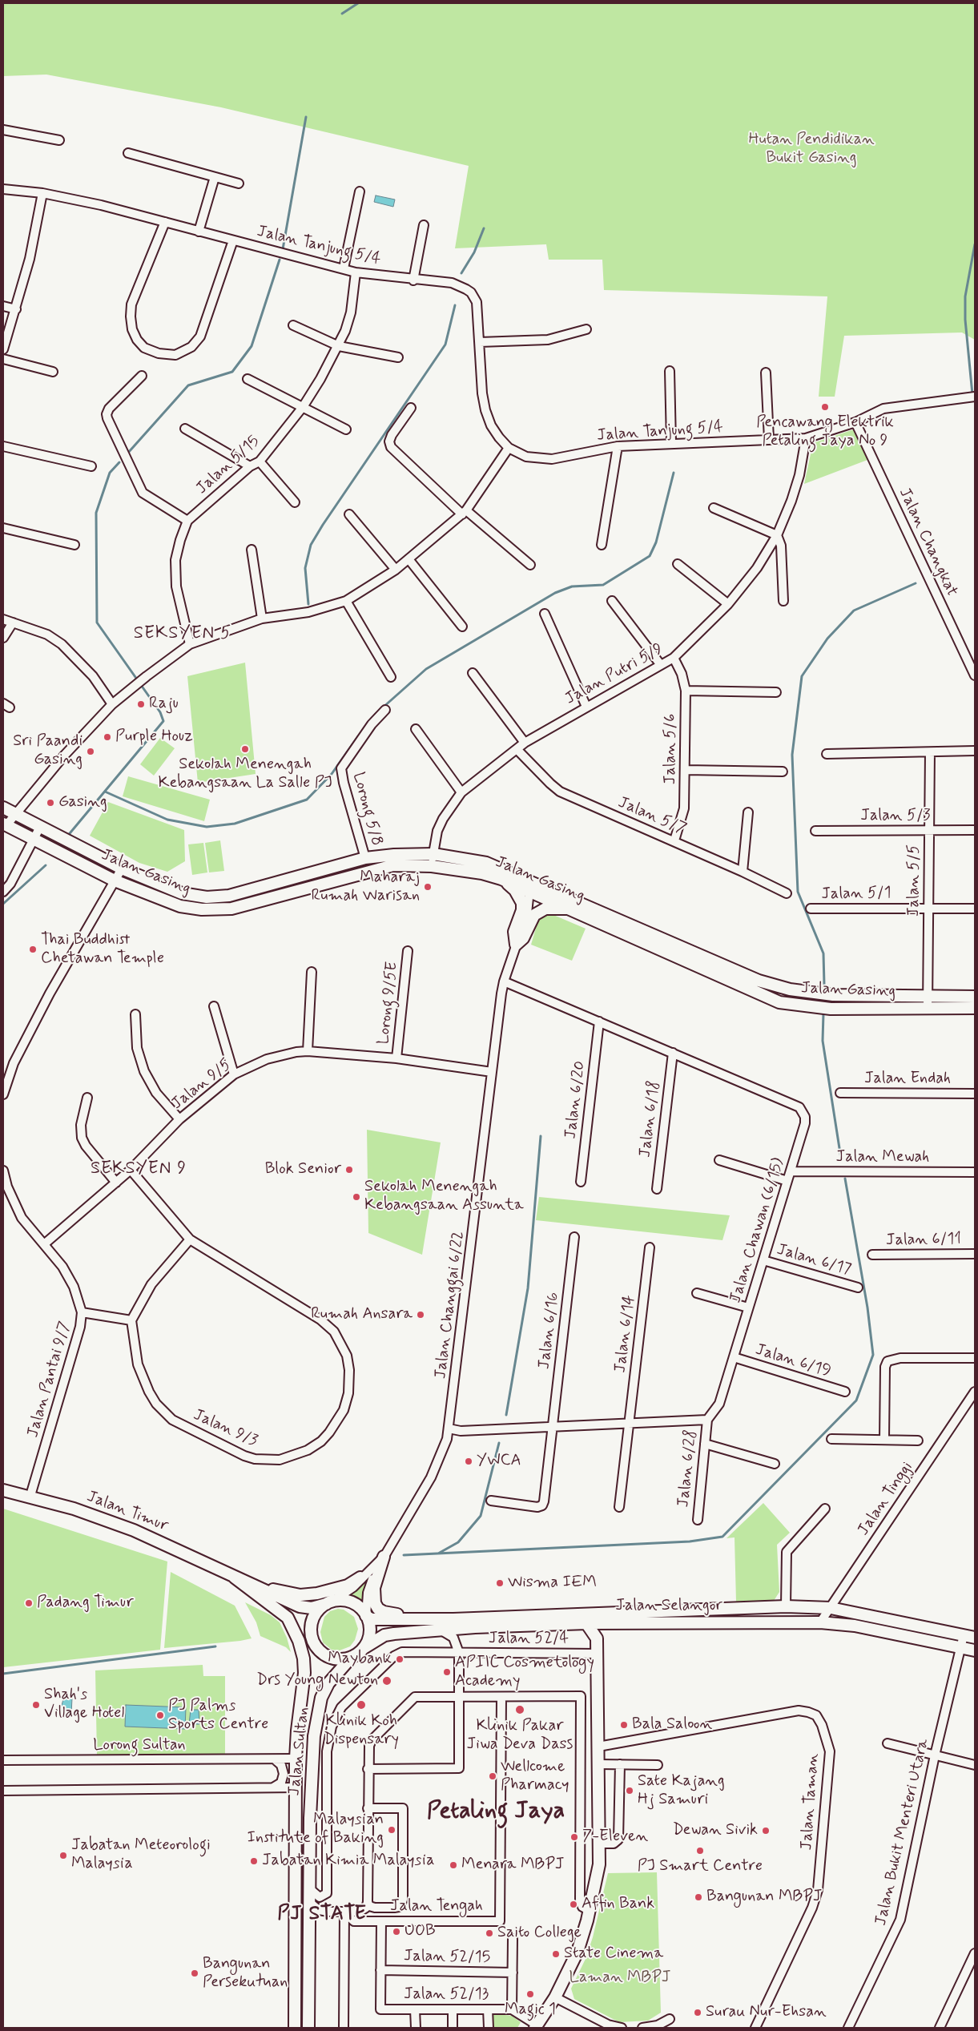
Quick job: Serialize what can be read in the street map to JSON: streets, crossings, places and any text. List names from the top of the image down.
{
  "streets": {
    "main road": [
      "Jalan Gasing",
      "Jalan Timur",
      "Jalan Selangor",
      "Jalan Sultan"
    ],
    "street": [
      "Jalan Tanjung 5/4",
      "Jalan 5/15",
      "Jalan Changkat",
      "Jalan Putri 5/9",
      "Jalan 5/6",
      "Lorong 5/8",
      "Jalan 5/7",
      "Jalan 5/3",
      "Jalan 5/5",
      "Jalan 5/1",
      "Lorong 9/5E",
      "Jalan Endah",
      "Jalan 9/5",
      "Jalan 6/20",
      "Jalan 6/18",
      "Jalan Mewah",
      "Jalan Chawan (6/15)",
      "Jalan 6/11",
      "Jalan 6/17",
      "Jalan Changgai 6/22",
      "Jalan 6/16",
      "Jalan 6/14",
      "Jalan 6/19",
      "Jalan Pantai 9/7",
      "Jalan 9/3",
      "Jalan 6/28",
      "Jalan Tinggi",
      "Jalan 52/4",
      "Lorong Sultan",
      "Jalan Taman",
      "Jalan Bukit Menteri Utara",
      "Jalan Tengah",
      "Jalan 52/15",
      "Jalan 52/13"
    ]
  },
  "crossings": [
    ["Jalan Tanjung 5/4", "Jalan 5/15"],
    ["Jalan Tanjung 5/4", "Jalan Changkat"],
    ["Jalan Tanjung 5/4", "Jalan Putri 5/9"],
    ["Jalan Putri 5/9", "Jalan 5/6"],
    ["Jalan Putri 5/9", "Jalan 5/7"],
    ["Jalan Putri 5/9", "Jalan Gasing"],
    ["Jalan 5/6", "Jalan 5/7"],
    ["Lorong 5/8", "Jalan Gasing"],
    ["Jalan 5/3", "Jalan 5/5"],
    ["Jalan Gasing", "Jalan 5/5"],
    ["Jalan Gasing", "Jalan Changgai 6/22"],
    ["Jalan 5/5", "Jalan 5/1"],
    ["Lorong 9/5E", "Jalan 9/5"],
    ["Jalan 9/5", "Jalan Changgai 6/22"],
    ["Jalan 9/5", "Jalan Pantai 9/7"],
    ["Jalan 9/5", "Jalan 9/3"],
    ["Jalan 6/20", "Jalan Chawan (6/15)"],
    ["Jalan 6/18", "Jalan Chawan (6/15)"],
    ["Jalan Mewah", "Jalan Chawan (6/15)"],
    ["Jalan Chawan (6/15)", "Jalan 6/17"],
    ["Jalan Chawan (6/15)", "Jalan Changgai 6/22"],
    ["Jalan Chawan (6/15)", "Jalan 6/19"],
    ["Jalan Chawan (6/15)", "Jalan 6/28"],
    ["Jalan Changgai 6/22", "Jalan Timur"],
    ["Jalan Changgai 6/22", "Jalan Selangor"],
    ["Jalan Changgai 6/22", "Jalan Sultan"],
    ["Jalan Pantai 9/7", "Jalan Timur"],
    ["Jalan Tinggi", "Jalan Selangor"],
    ["Jalan Timur", "Jalan Selangor"],
    ["Jalan Timur", "Jalan Sultan"],
    ["Jalan Selangor", "Jalan Sultan"],
    ["Jalan Selangor", "Jalan Bukit Menteri Utara"],
    ["Jalan 52/4", "Jalan Sultan"],
    ["Lorong Sultan", "Jalan Sultan"],
    ["Jalan Sultan", "Jalan Tengah"],
    ["Jalan 52/15", "Jalan 52/13"]
  ],
  "districts": [
    "SEKSYEN 5",
    "SEKSYEN 9",
    "Petaling Jaya",
    "PJ STATE"
  ],
  "parks": ["Hutan Pendidikan Bukit Gasing", "Laman MBPJ"],
  "places": [
    "Pencawang Elektrik Petaling Jaya No 9",
    "Raju",
    "Purple Houz",
    "Sekolah Menengah Kebangsaan La Salle PJ",
    "Sri Paandi Gasing",
    "Gasing",
    "Maharaj Rumah Warisan",
    "Thai Buddhist Chetawan Temple",
    "Blok Senior",
    "Sekolah Menengah Kebangsaan Assunta",
    "Rumah Ansara",
    "YWCA",
    "Wisma IEM",
    "Padang Timur",
    "Maybank",
    "APIIC Cosmetology Academy",
    "Drs Young Newton",
    "Shah's Village Hotel",
    "Klinik Koh Dispensary",
    "Klinik Pakar Jiwa Deva Dass",
    "PJ Palms Sports Centre",
    "Bala Saloon",
    "Wellcome Pharmacy",
    "Sate Kajang Hj Samuri",
    "Malaysian Institute of Baking",
    "Dewan Sivik",
    "7-Eleven",
    "PJ Smart Centre",
    "Jabatan Meteorologi Malaysia",
    "Jabatan Kimia Malaysia",
    "Menara MBPJ",
    "Bangunan MBPJ",
    "Affin Bank",
    "UOB",
    "Saito College",
    "State Cinema",
    "Bangunan Persekutuan",
    "Magic 1",
    "Surau Nur-Ehsan"
  ]
}
